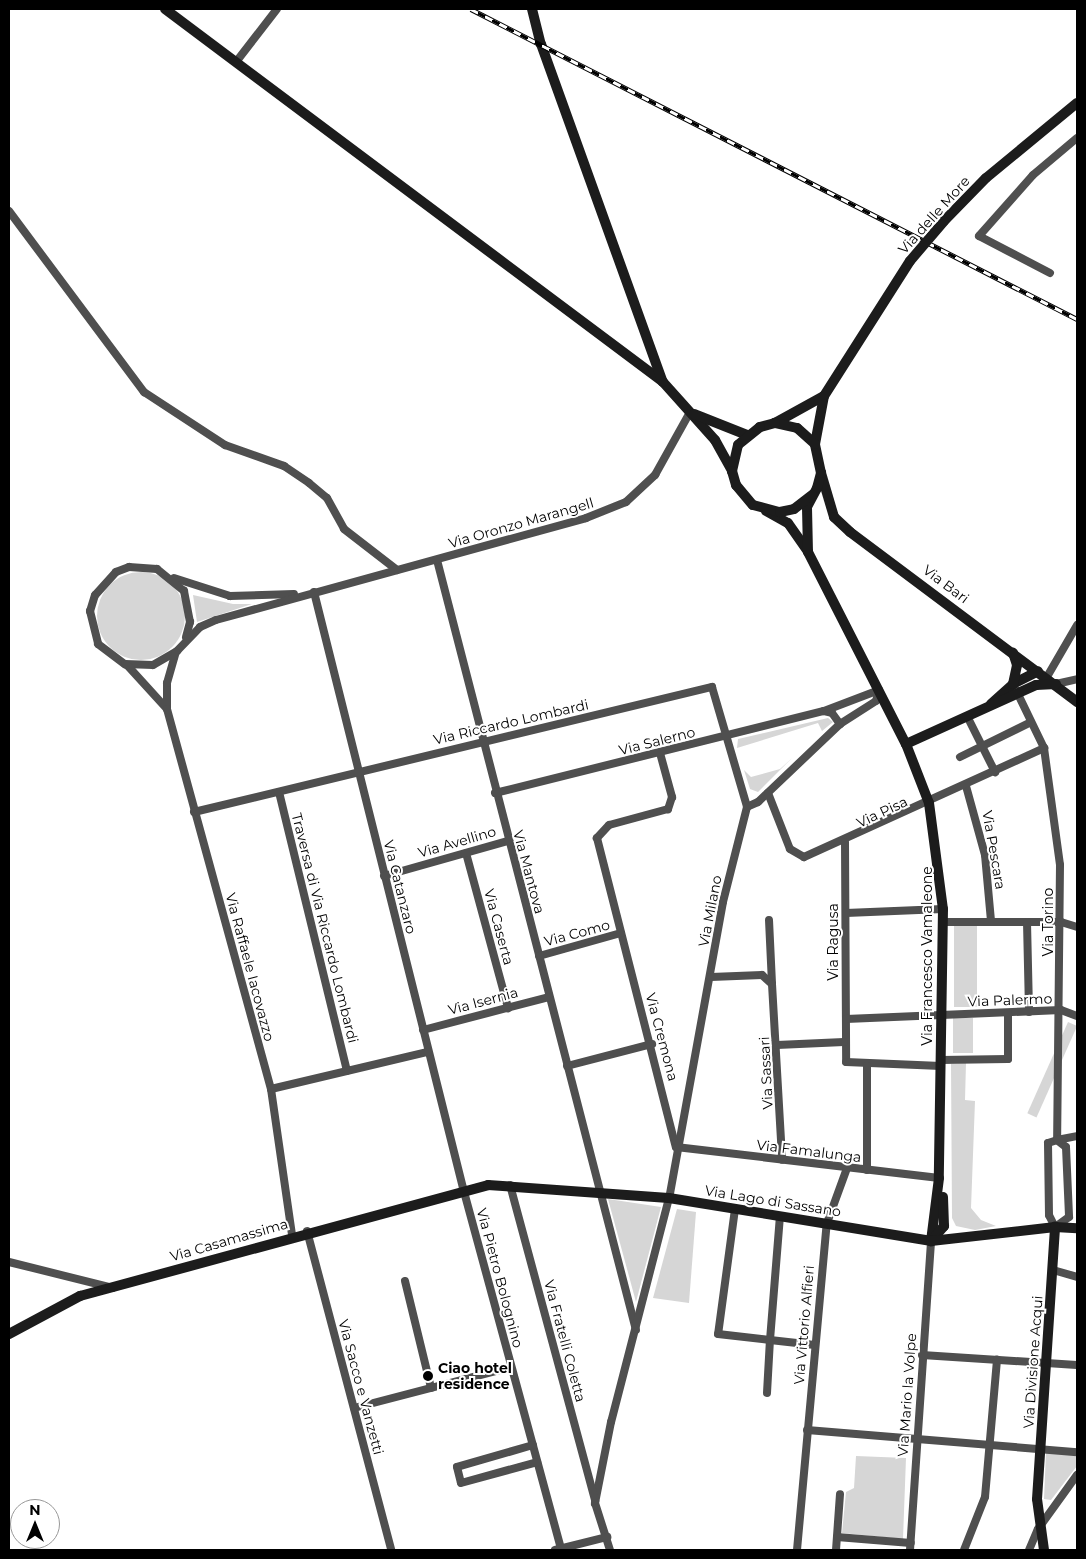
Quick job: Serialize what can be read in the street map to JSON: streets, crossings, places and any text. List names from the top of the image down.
{
  "streets": {
    "main road": [
      "Via delle More",
      "Via Bari",
      "Via Francesco Vamaleone",
      "Via Lago di Sassano",
      "Via Casamassima",
      "Via Divisione Acqui"
    ],
    "street": [
      "Via Oronzo Marangell",
      "Via Riccardo Lombardi",
      "Via Salerno",
      "Via Pisa",
      "Via Avellino",
      "Via Pescara",
      "Via Mantova",
      "Via Catanzaro",
      "Via Milano",
      "Via Torino",
      "Via Caserta",
      "Traversa di Via Riccardo Lombardi",
      "Via Como",
      "Via Ragusa",
      "Via Raffaele Iacovazzo",
      "Via Palermo",
      "Via Isernia",
      "Via Cremona",
      "Via Sassari",
      "Via Famalunga",
      "Via Pietro Bolognino",
      "Via Vittorio Alfieri",
      "Via Fratelli Coletta",
      "Via Sacco e Vanzetti",
      "Via Mario la Volpe"
    ]
  },
  "crossings": [
    ["Via Oronzo Marangell", "Via Mantova"],
    ["Via Oronzo Marangell", "Via Catanzaro"],
    ["Via Bari", "Via Francesco Vamaleone"],
    ["Via Riccardo Lombardi", "Via Salerno"],
    ["Via Riccardo Lombardi", "Via Mantova"],
    ["Via Riccardo Lombardi", "Via Catanzaro"],
    ["Via Riccardo Lombardi", "Via Milano"],
    ["Via Riccardo Lombardi", "Traversa di Via Riccardo Lombardi"],
    ["Via Riccardo Lombardi", "Via Raffaele Iacovazzo"],
    ["Via Salerno", "Via Mantova"],
    ["Via Salerno", "Via Francesco Vamaleone"],
    ["Via Salerno", "Via Cremona"],
    ["Via Pisa", "Via Pescara"],
    ["Via Pisa", "Via Torino"],
    ["Via Pisa", "Via Ragusa"],
    ["Via Pisa", "Via Francesco Vamaleone"],
    ["Via Avellino", "Via Mantova"],
    ["Via Avellino", "Via Catanzaro"],
    ["Via Avellino", "Via Caserta"],
    ["Via Mantova", "Via Milano"],
    ["Via Mantova", "Via Como"],
    ["Via Mantova", "Via Isernia"],
    ["Via Mantova", "Via Lago di Sassano"],
    ["Via Catanzaro", "Via Isernia"],
    ["Via Catanzaro", "Via Lago di Sassano"],
    ["Via Catanzaro", "Via Casamassima"],
    ["Via Catanzaro", "Via Pietro Bolognino"],
    ["Via Milano", "Via Cremona"],
    ["Via Milano", "Via Famalunga"],
    ["Via Milano", "Via Lago di Sassano"],
    ["Via Milano", "Via Fratelli Coletta"],
    ["Via Torino", "Via Palermo"],
    ["Via Caserta", "Via Isernia"],
    ["Via Como", "Via Cremona"],
    ["Via Ragusa", "Via Palermo"],
    ["Via Francesco Vamaleone", "Via Palermo"],
    ["Via Francesco Vamaleone", "Via Famalunga"],
    ["Via Raffaele Iacovazzo", "Via Casamassima"],
    ["Via Cremona", "Via Famalunga"],
    ["Via Sassari", "Via Famalunga"],
    ["Via Famalunga", "Via Vittorio Alfieri"],
    ["Via Lago di Sassano", "Via Casamassima"],
    ["Via Lago di Sassano", "Via Pietro Bolognino"],
    ["Via Lago di Sassano", "Via Vittorio Alfieri"],
    ["Via Lago di Sassano", "Via Fratelli Coletta"],
    ["Via Lago di Sassano", "Via Divisione Acqui"],
    ["Via Lago di Sassano", "Via Mario la Volpe"],
    ["Via Casamassima", "Via Pietro Bolognino"],
    ["Via Casamassima", "Via Sacco e Vanzetti"]
  ],
  "places": ["Ciao hotel residence"],
  "north": "top"
}
